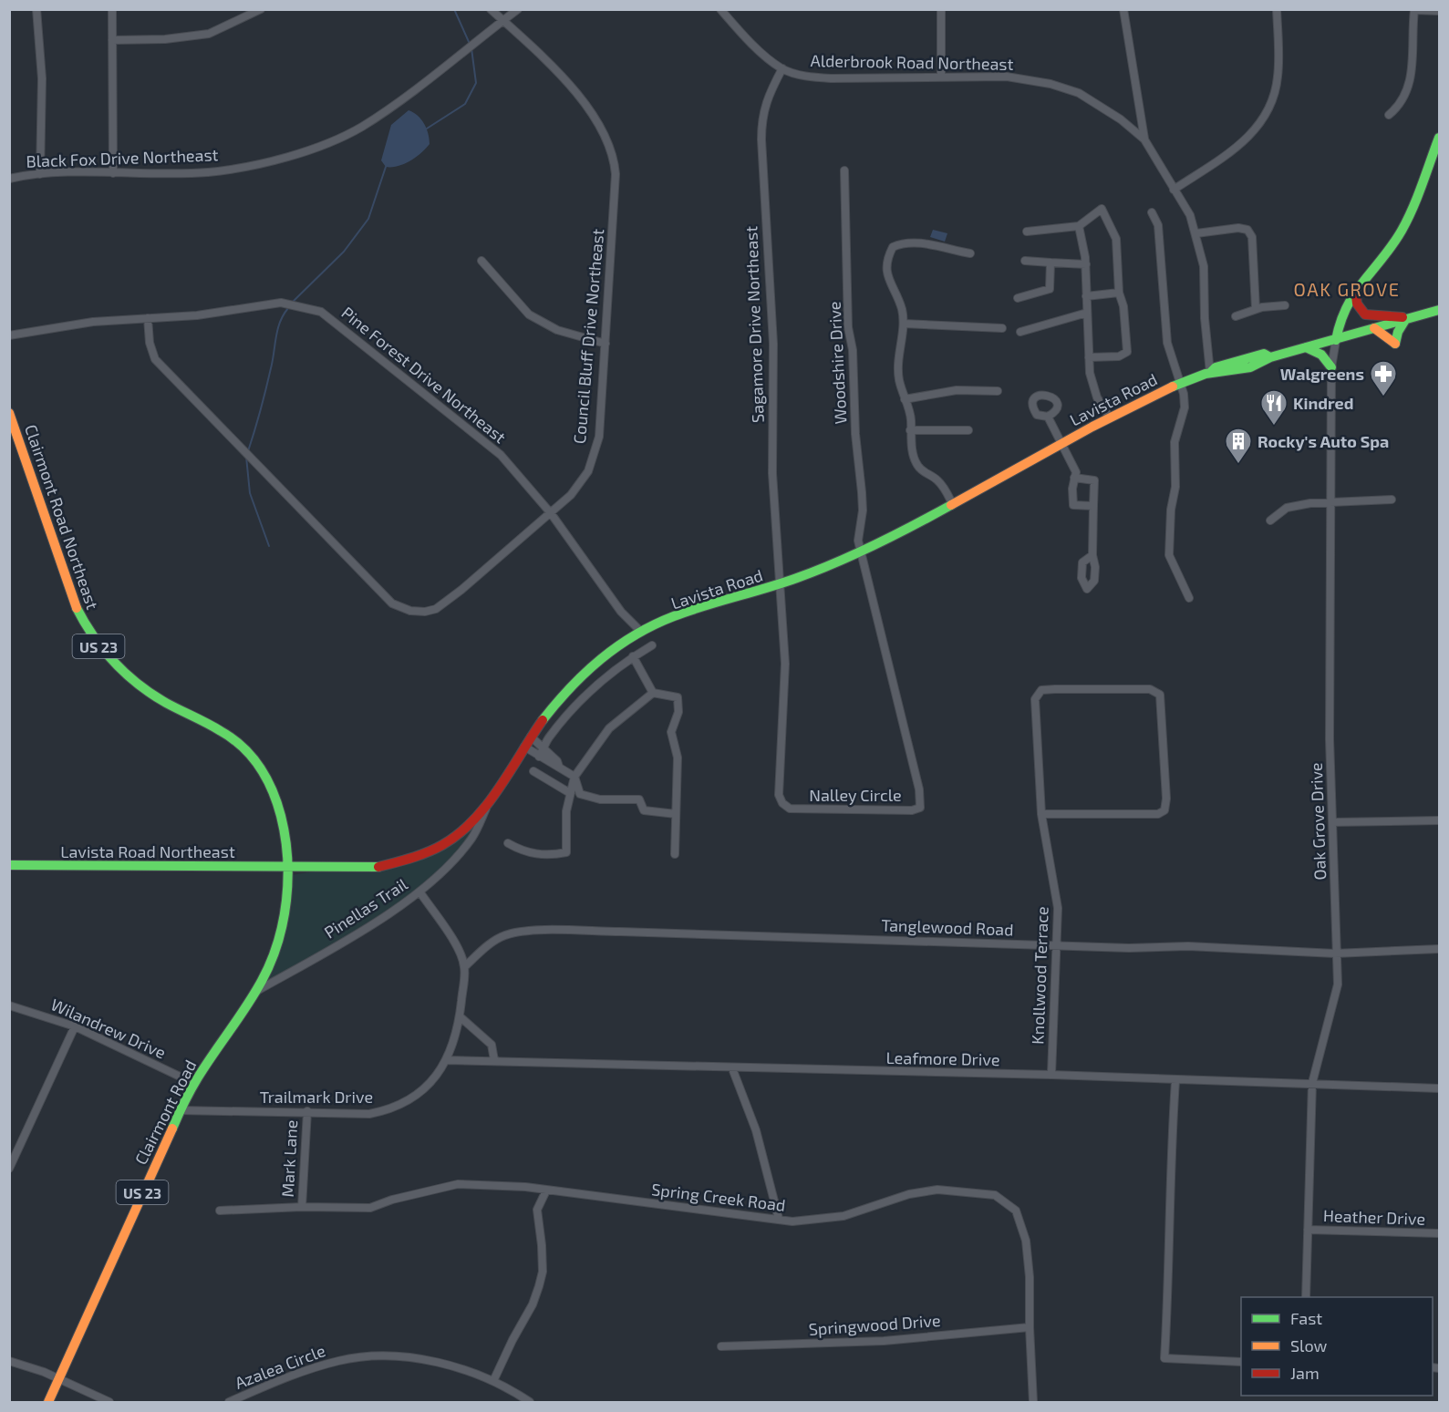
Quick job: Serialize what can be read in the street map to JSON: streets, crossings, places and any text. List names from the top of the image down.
{
  "streets": {
    "main road": [
      "Lavista Road",
      "Clairmont Road Northeast",
      "US 23",
      "Lavista Road Northeast",
      "Clairmont Road"
    ],
    "street": [
      "Alderbrook Road Northeast",
      "Black Fox Drive Northeast",
      "Sagamore Drive Northeast",
      "Council Bluff Drive Northeast",
      "Woodshire Drive",
      "Pine Forest Drive Northeast",
      "Nalley Circle",
      "Oak Grove Drive",
      "Pinellas Trail",
      "Tanglewood Road",
      "Knollwood Terrace",
      "Wilandrew Drive",
      "Leafmore Drive",
      "Trailmark Drive",
      "Mark Lane",
      "Spring Creek Road",
      "Heather Drive",
      "Springwood Drive",
      "Azalea Circle"
    ]
  },
  "crossings": [
    ["Alderbrook Road Northeast", "Sagamore Drive Northeast"],
    ["Black Fox Drive Northeast", "Council Bluff Drive Northeast"],
    ["Sagamore Drive Northeast", "Lavista Road"],
    ["Sagamore Drive Northeast", "Nalley Circle"],
    ["Council Bluff Drive Northeast", "Pine Forest Drive Northeast"],
    ["Woodshire Drive", "Lavista Road"],
    ["Woodshire Drive", "Nalley Circle"],
    ["Pine Forest Drive Northeast", "Lavista Road"],
    ["Lavista Road", "Clairmont Road Northeast"],
    ["Lavista Road", "Nalley Circle"],
    ["Lavista Road", "Oak Grove Drive"],
    ["Lavista Road", "Lavista Road Northeast"],
    ["Lavista Road", "Pinellas Trail"],
    ["Clairmont Road Northeast", "Lavista Road Northeast"],
    ["Clairmont Road Northeast", "Pinellas Trail"],
    ["Clairmont Road Northeast", "Clairmont Road"],
    ["Oak Grove Drive", "Tanglewood Road"],
    ["Oak Grove Drive", "Leafmore Drive"],
    ["Oak Grove Drive", "Heather Drive"],
    ["Pinellas Trail", "Clairmont Road"],
    ["Tanglewood Road", "Knollwood Terrace"],
    ["Tanglewood Road", "Trailmark Drive"],
    ["Knollwood Terrace", "Leafmore Drive"],
    ["Wilandrew Drive", "Clairmont Road"],
    ["Leafmore Drive", "Trailmark Drive"],
    ["Trailmark Drive", "Clairmont Road"],
    ["Trailmark Drive", "Mark Lane"],
    ["Mark Lane", "Spring Creek Road"],
    ["Spring Creek Road", "Springwood Drive"]
  ],
  "districts": ["OAK GROVE"],
  "places": {
    "pharmacy": ["Walgreens"],
    "restaurant": ["Kindred"],
    "building": ["Rocky's Auto Spa"]
  },
  "legend": ["Fast", "Slow", "Jam"]
}
